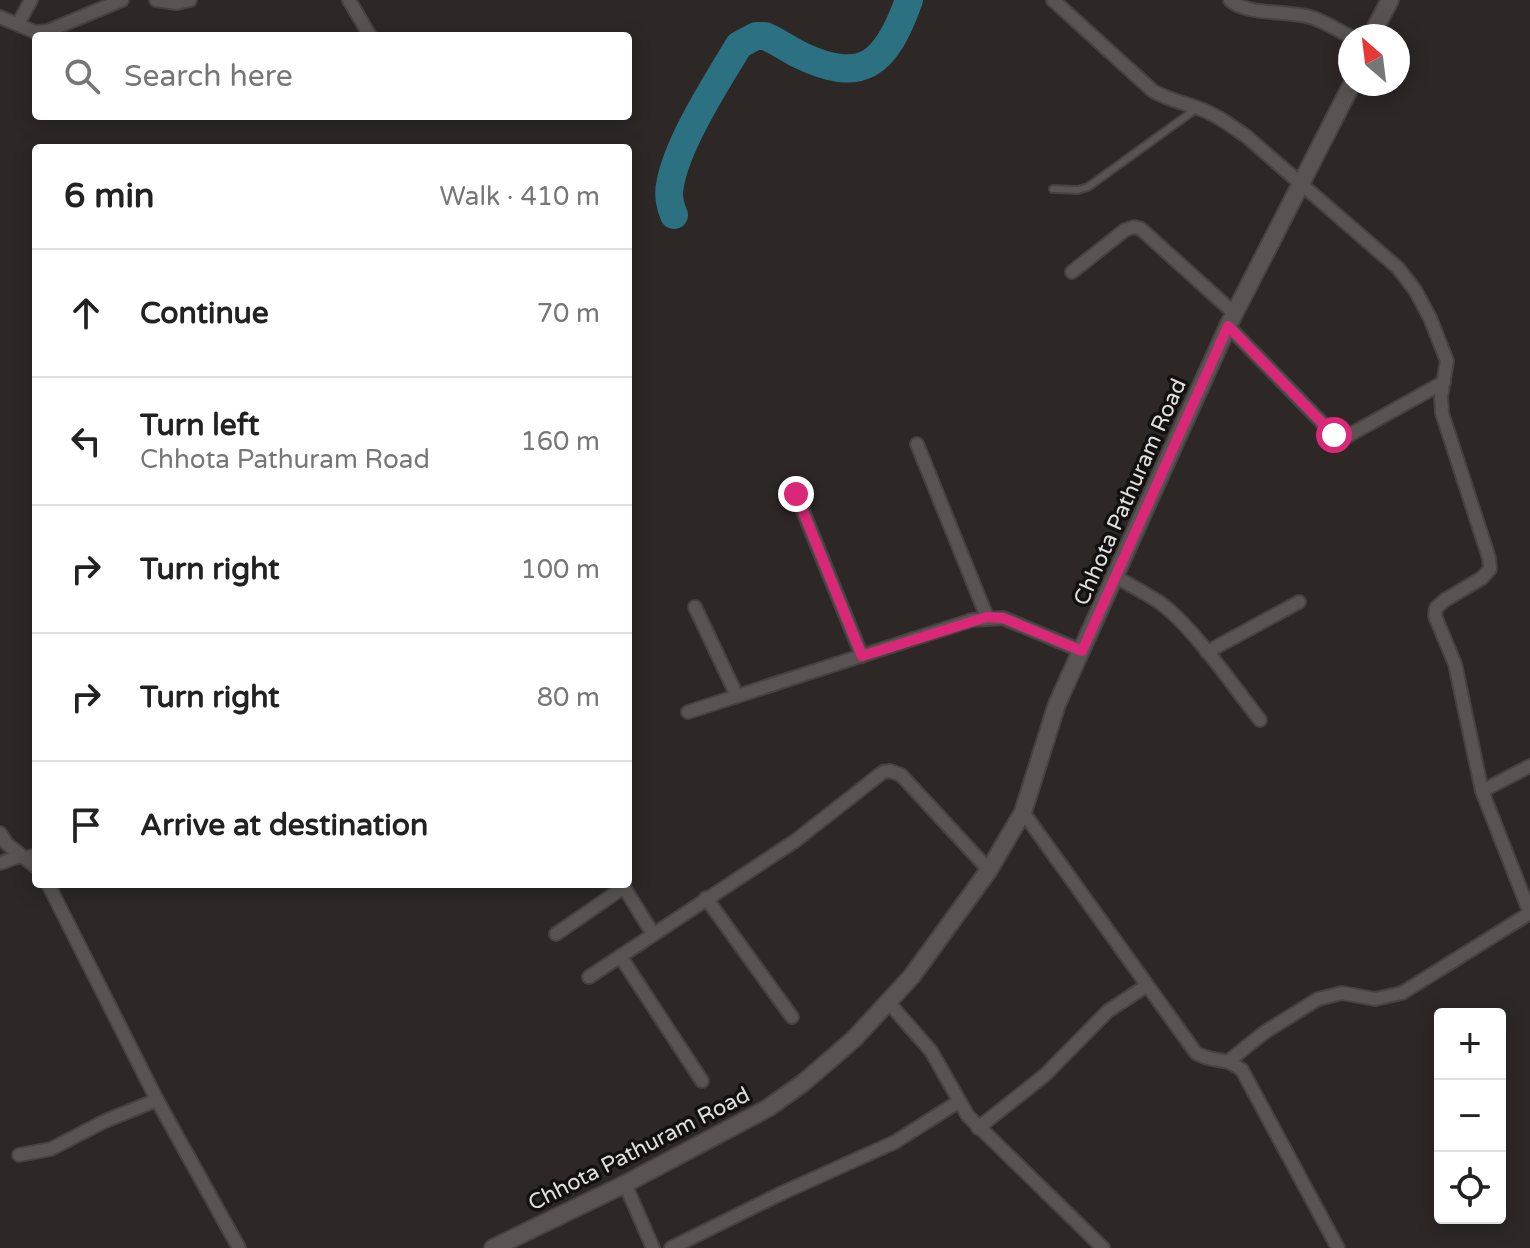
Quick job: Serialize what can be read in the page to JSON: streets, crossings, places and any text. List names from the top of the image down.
{
  "streets": {
    "street": ["Chhota Pathuram Road"]
  },
  "north": "top left",
  "page": {
    "search": "Search here",
    "heading": ["6 min", "Walk · 410 m"],
    "list": [
      ["Continue", "70 m"],
      ["Turn left", "Chhota Pathuram Road", "160 m"],
      ["Turn right", "100 m"],
      ["Turn right", "80 m"],
      "Arrive at destination"
    ],
    "map_buttons": ["+", "−"]
  }
}
